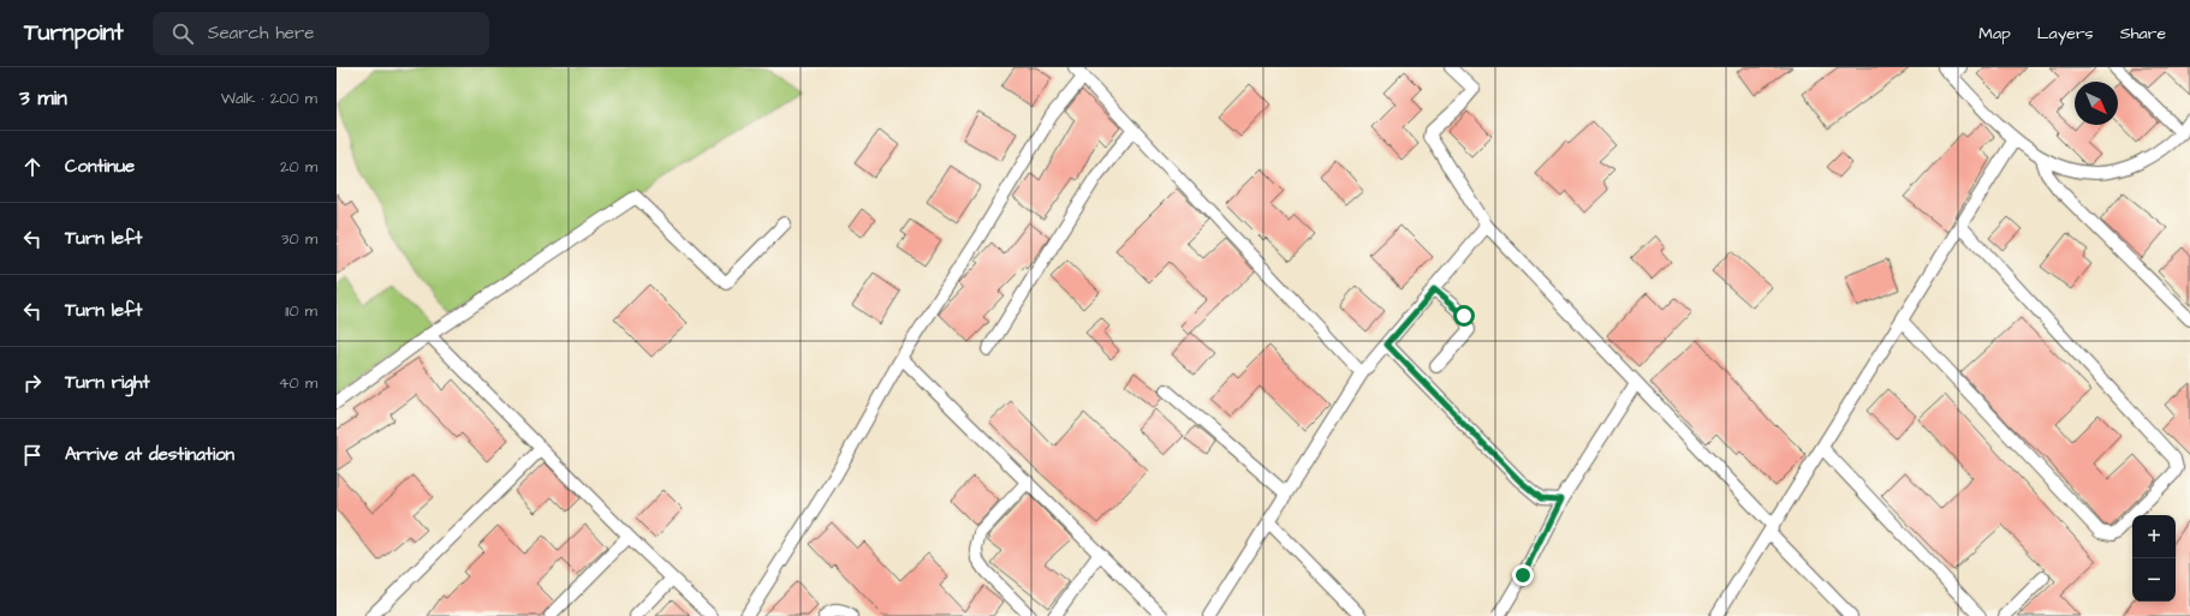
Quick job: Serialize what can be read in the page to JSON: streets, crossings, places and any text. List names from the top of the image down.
{
  "north": "bottom right",
  "page": {
    "header": "Turnpoint",
    "search": "Search here",
    "nav": ["Map", "Layers", "Share"],
    "heading": ["3 min", "Walk · 200 m"],
    "list": [
      ["Continue", "20 m"],
      ["Turn left", "30 m"],
      ["Turn left", "110 m"],
      ["Turn right", "40 m"],
      "Arrive at destination"
    ],
    "map_buttons": ["+", "−"]
  }
}
